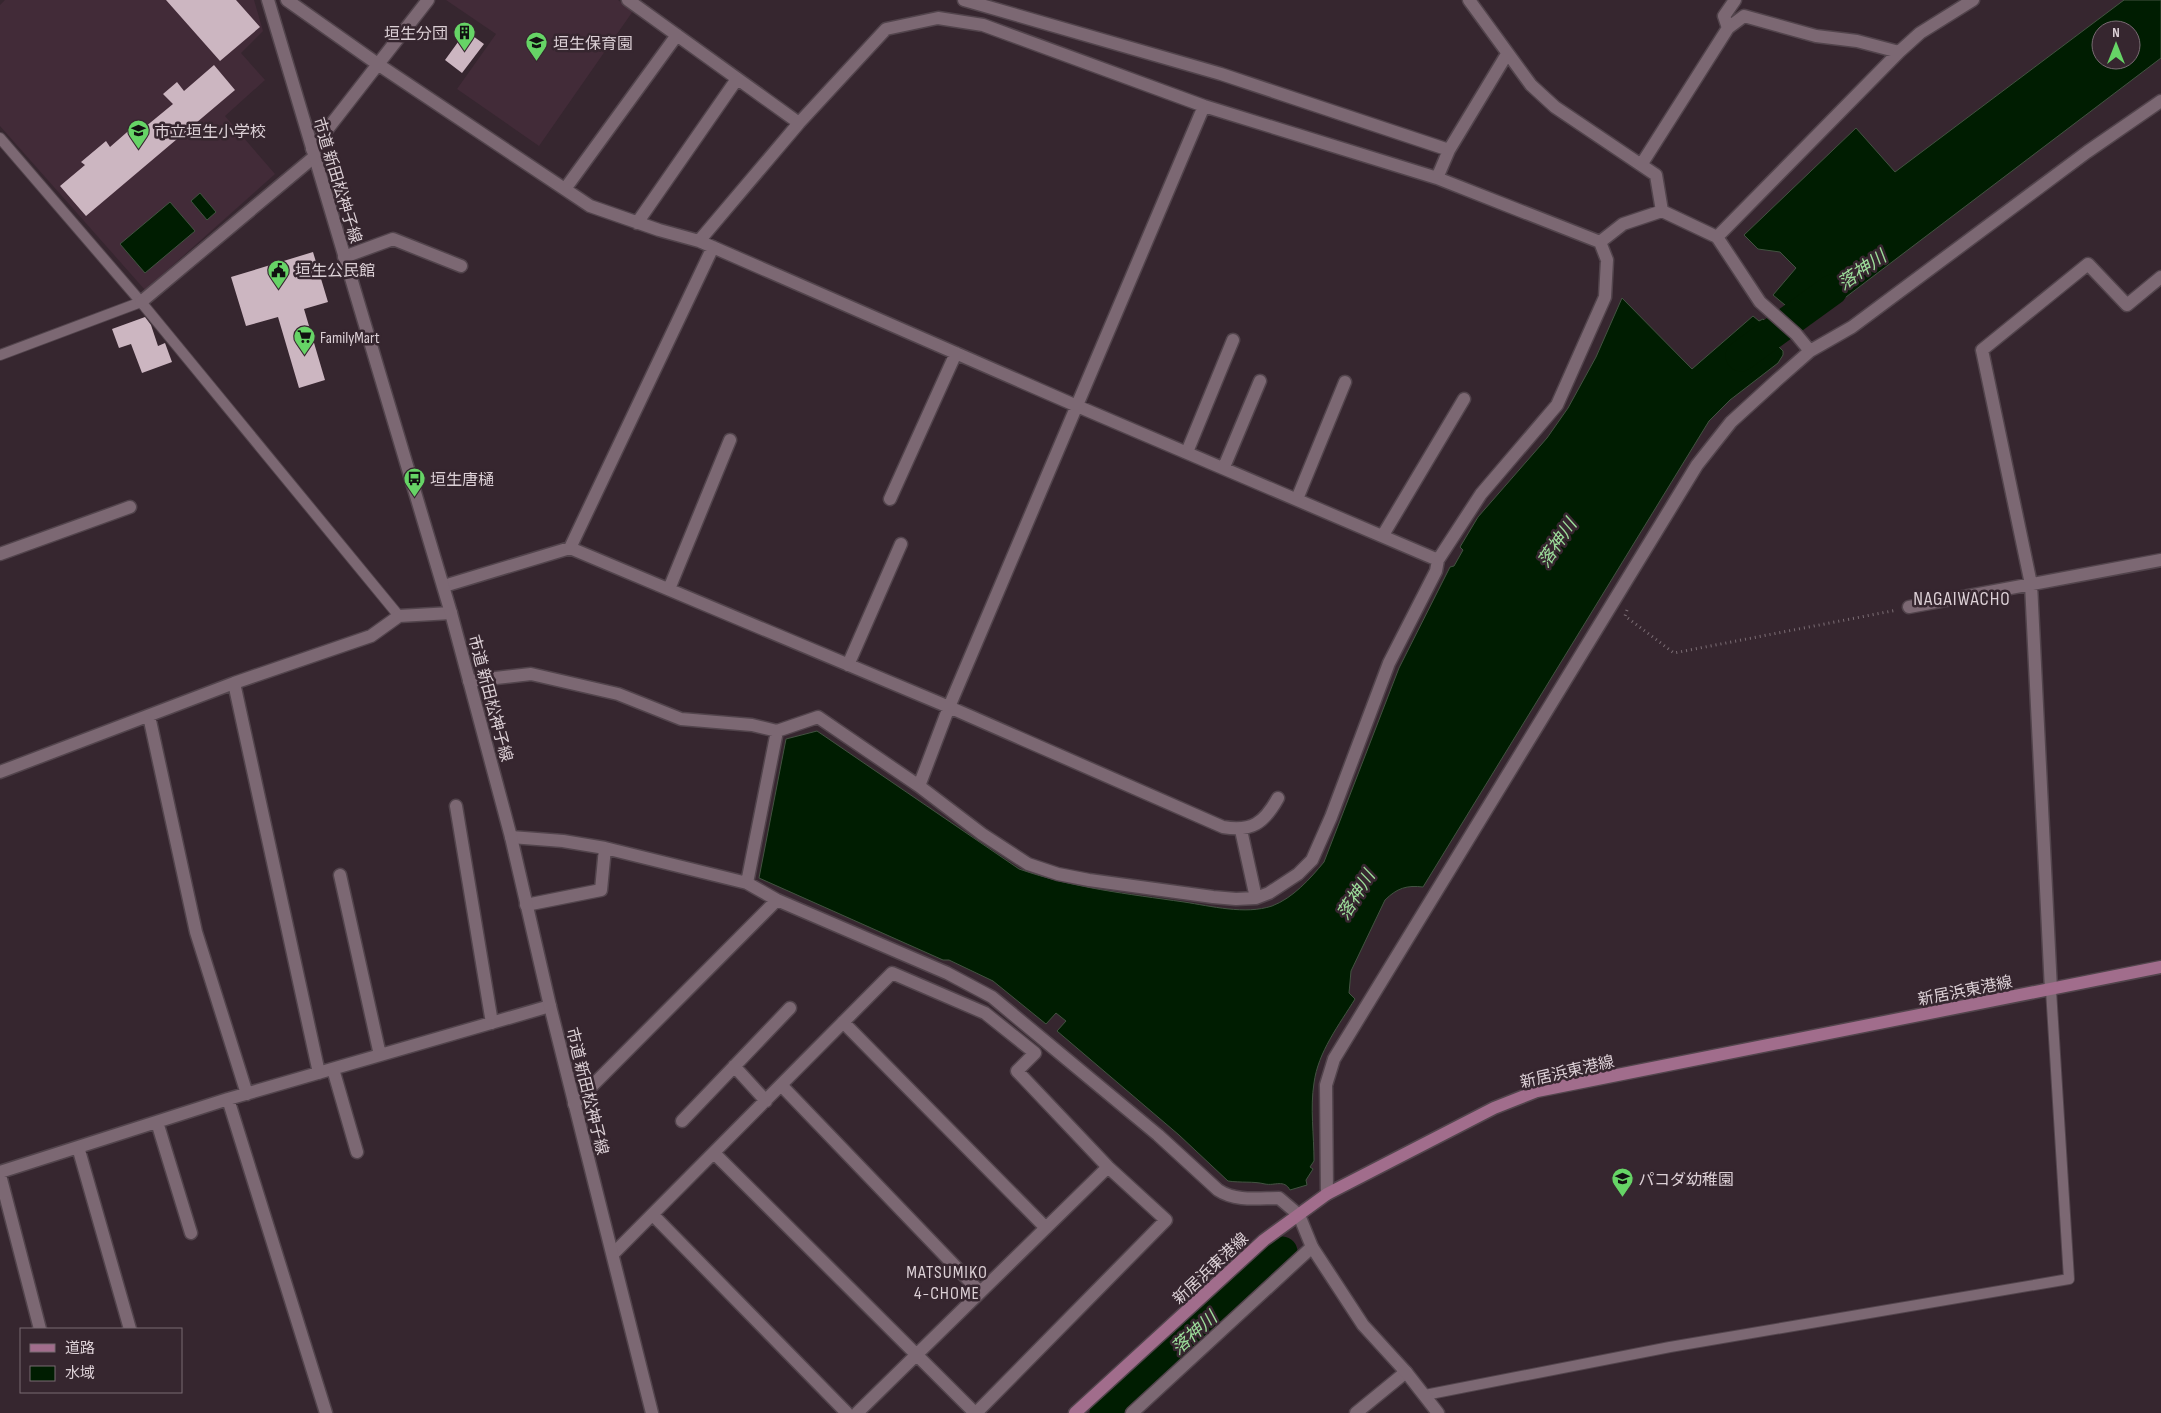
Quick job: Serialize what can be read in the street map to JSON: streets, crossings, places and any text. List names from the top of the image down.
{
  "streets": {
    "main road": ["新居浜東港線"],
    "street": ["市道 新田松神子線"]
  },
  "districts": ["NAGAIWACHO", "MATSUMIKO 4-CHOME"],
  "water": ["落神川"],
  "places": {
    "building": ["垣生分団"],
    "school or university": ["垣生保育園", "市立垣生小学校", "パコダ幼稚園"],
    "public building": ["垣生公民館"],
    "supermarket": ["FamilyMart"],
    "bus stop": ["垣生唐樋"]
  },
  "legend": ["道路", "水域"],
  "north": "top"
}
